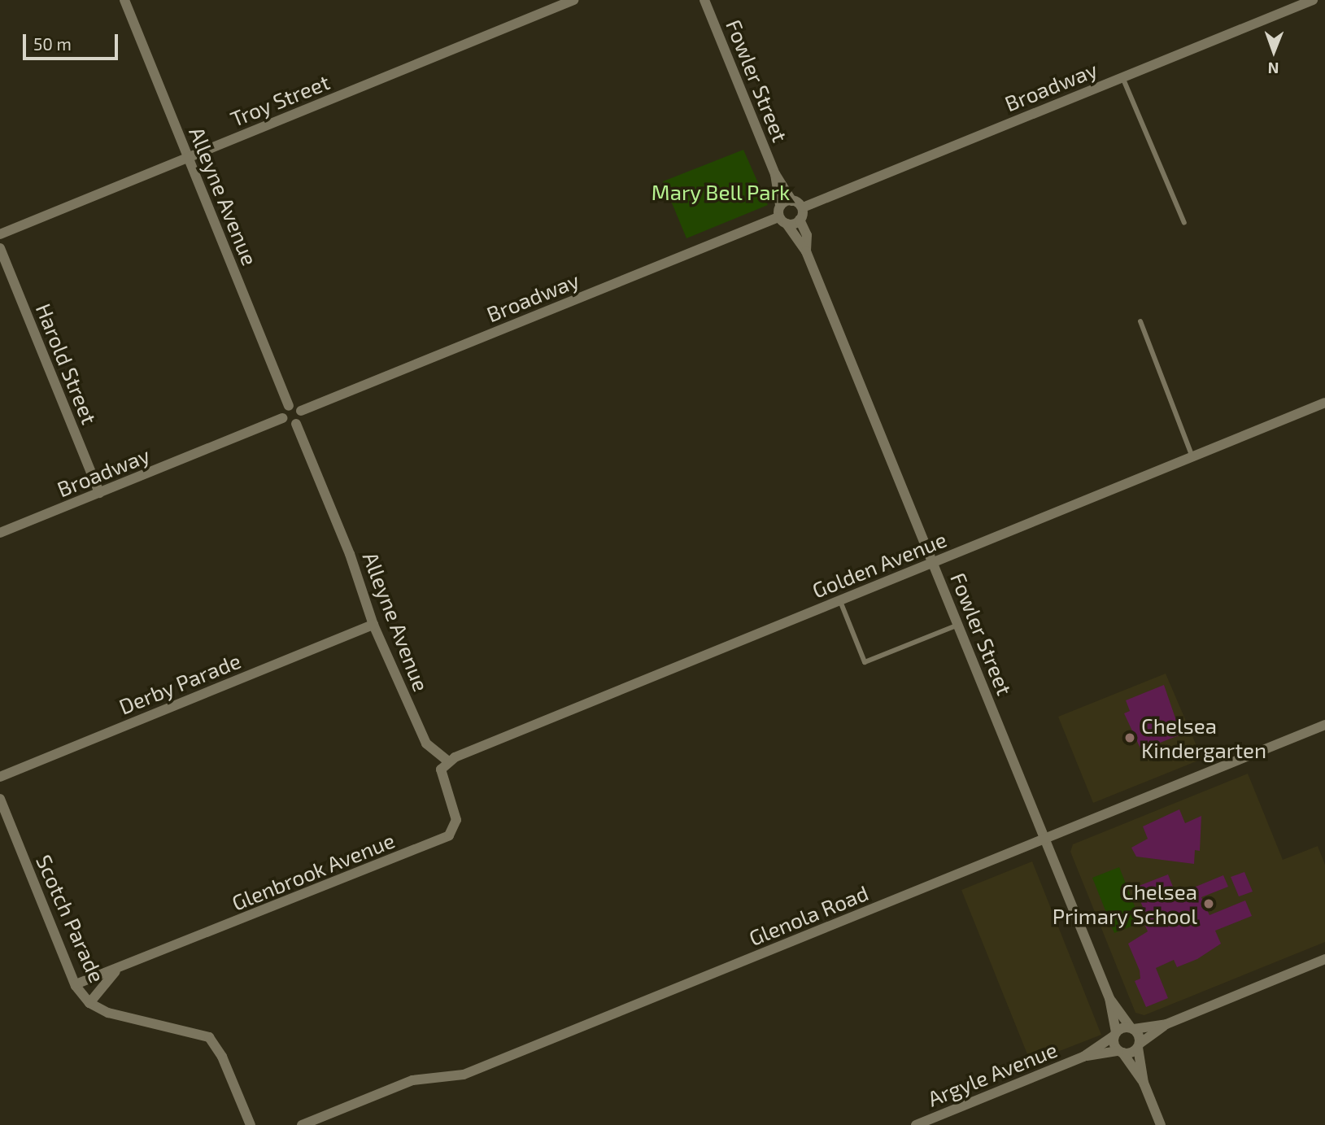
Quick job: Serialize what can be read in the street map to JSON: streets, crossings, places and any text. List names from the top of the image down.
{
  "streets": {
    "street": [
      "Fowler Street",
      "Broadway",
      "Troy Street",
      "Alleyne Avenue",
      "Harold Street",
      "Golden Avenue",
      "Derby Parade",
      "Glenbrook Avenue",
      "Glenola Road",
      "Scotch Parade",
      "Argyle Avenue"
    ]
  },
  "crossings": [
    ["Fowler Street", "Broadway"],
    ["Fowler Street", "Golden Avenue"],
    ["Fowler Street", "Glenola Road"],
    ["Fowler Street", "Argyle Avenue"],
    ["Broadway", "Harold Street"],
    ["Troy Street", "Alleyne Avenue"],
    ["Alleyne Avenue", "Golden Avenue"],
    ["Alleyne Avenue", "Derby Parade"],
    ["Alleyne Avenue", "Glenbrook Avenue"],
    ["Golden Avenue", "Glenbrook Avenue"],
    ["Glenbrook Avenue", "Scotch Parade"]
  ],
  "parks": ["Mary Bell Park"],
  "places": ["Chelsea Kindergarten", "Chelsea Primary School"],
  "scale_bar": "50 m",
  "north": "bottom"
}
